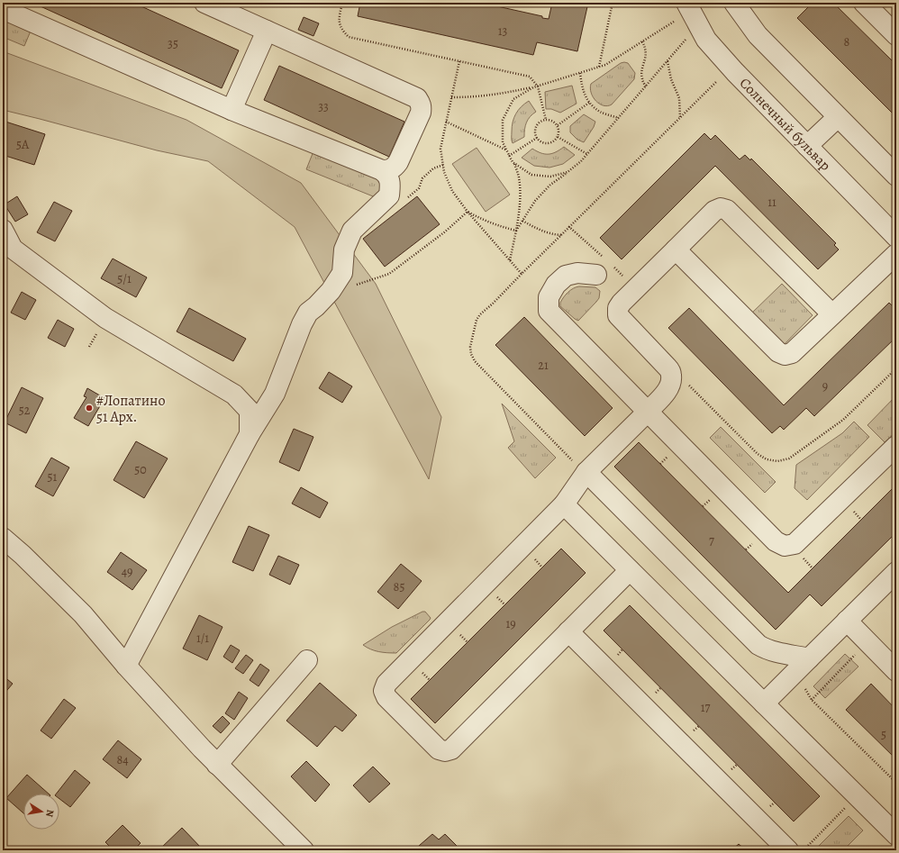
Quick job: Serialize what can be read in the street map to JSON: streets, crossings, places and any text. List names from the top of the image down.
{
  "streets": {
    "street": ["Солнечный бульвар"]
  },
  "places": ["#Лопатино 51 Арх."],
  "house_numbers": [
    "13",
    "8",
    "35",
    "33",
    "5А",
    "11",
    "5/1",
    "21",
    "9",
    "52",
    "50",
    "51",
    "7",
    "49",
    "85",
    "19",
    "1/1",
    "17",
    "5",
    "84"
  ],
  "north": "right"
}
